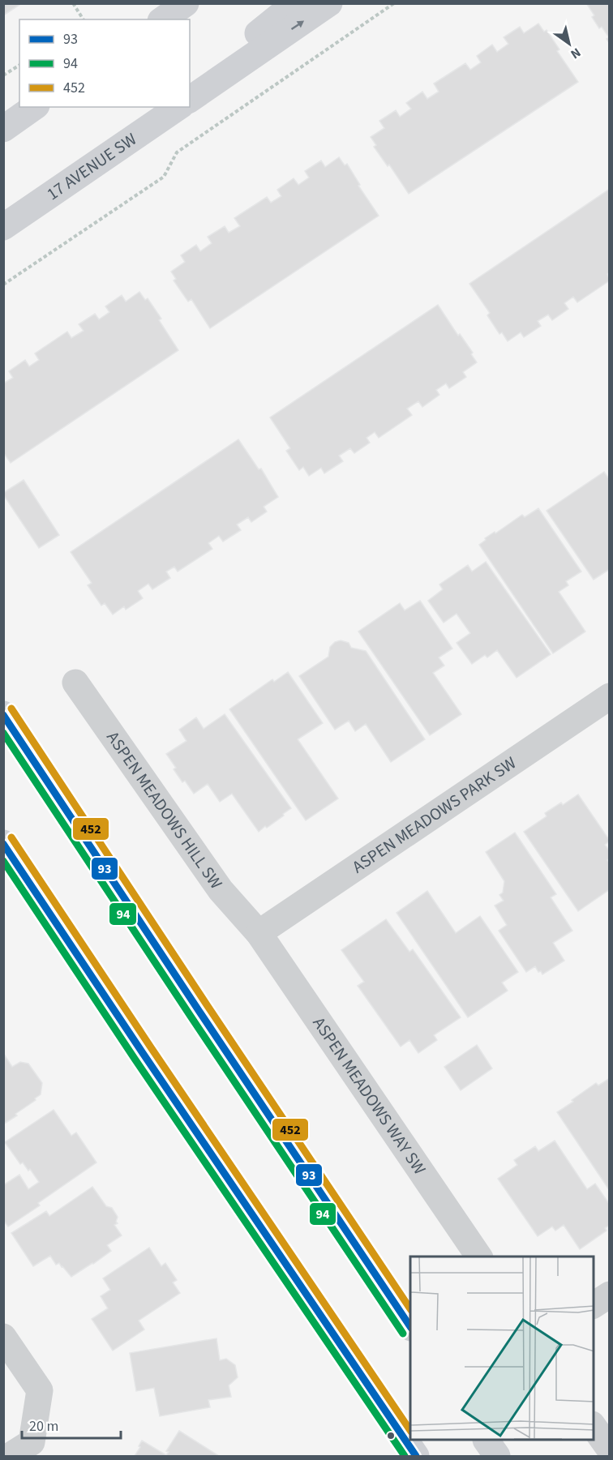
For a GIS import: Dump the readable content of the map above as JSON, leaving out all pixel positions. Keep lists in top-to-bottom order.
{
  "streets": {
    "main road": ["17 AVENUE SW"],
    "street": ["ASPEN MEADOWS HILL SW", "ASPEN MEADOWS PARK SW", "ASPEN MEADOWS WAY SW"]
  },
  "crossings": [
    ["ASPEN MEADOWS HILL SW", "ASPEN MEADOWS PARK SW"],
    ["ASPEN MEADOWS HILL SW", "ASPEN MEADOWS WAY SW"],
    ["ASPEN MEADOWS PARK SW", "ASPEN MEADOWS WAY SW"]
  ],
  "lines": ["transit line 452", "transit line 93", "transit line 94"],
  "legend": ["93", "94", "452"],
  "scale_bar": "20 m",
  "north": "bottom right"
}
